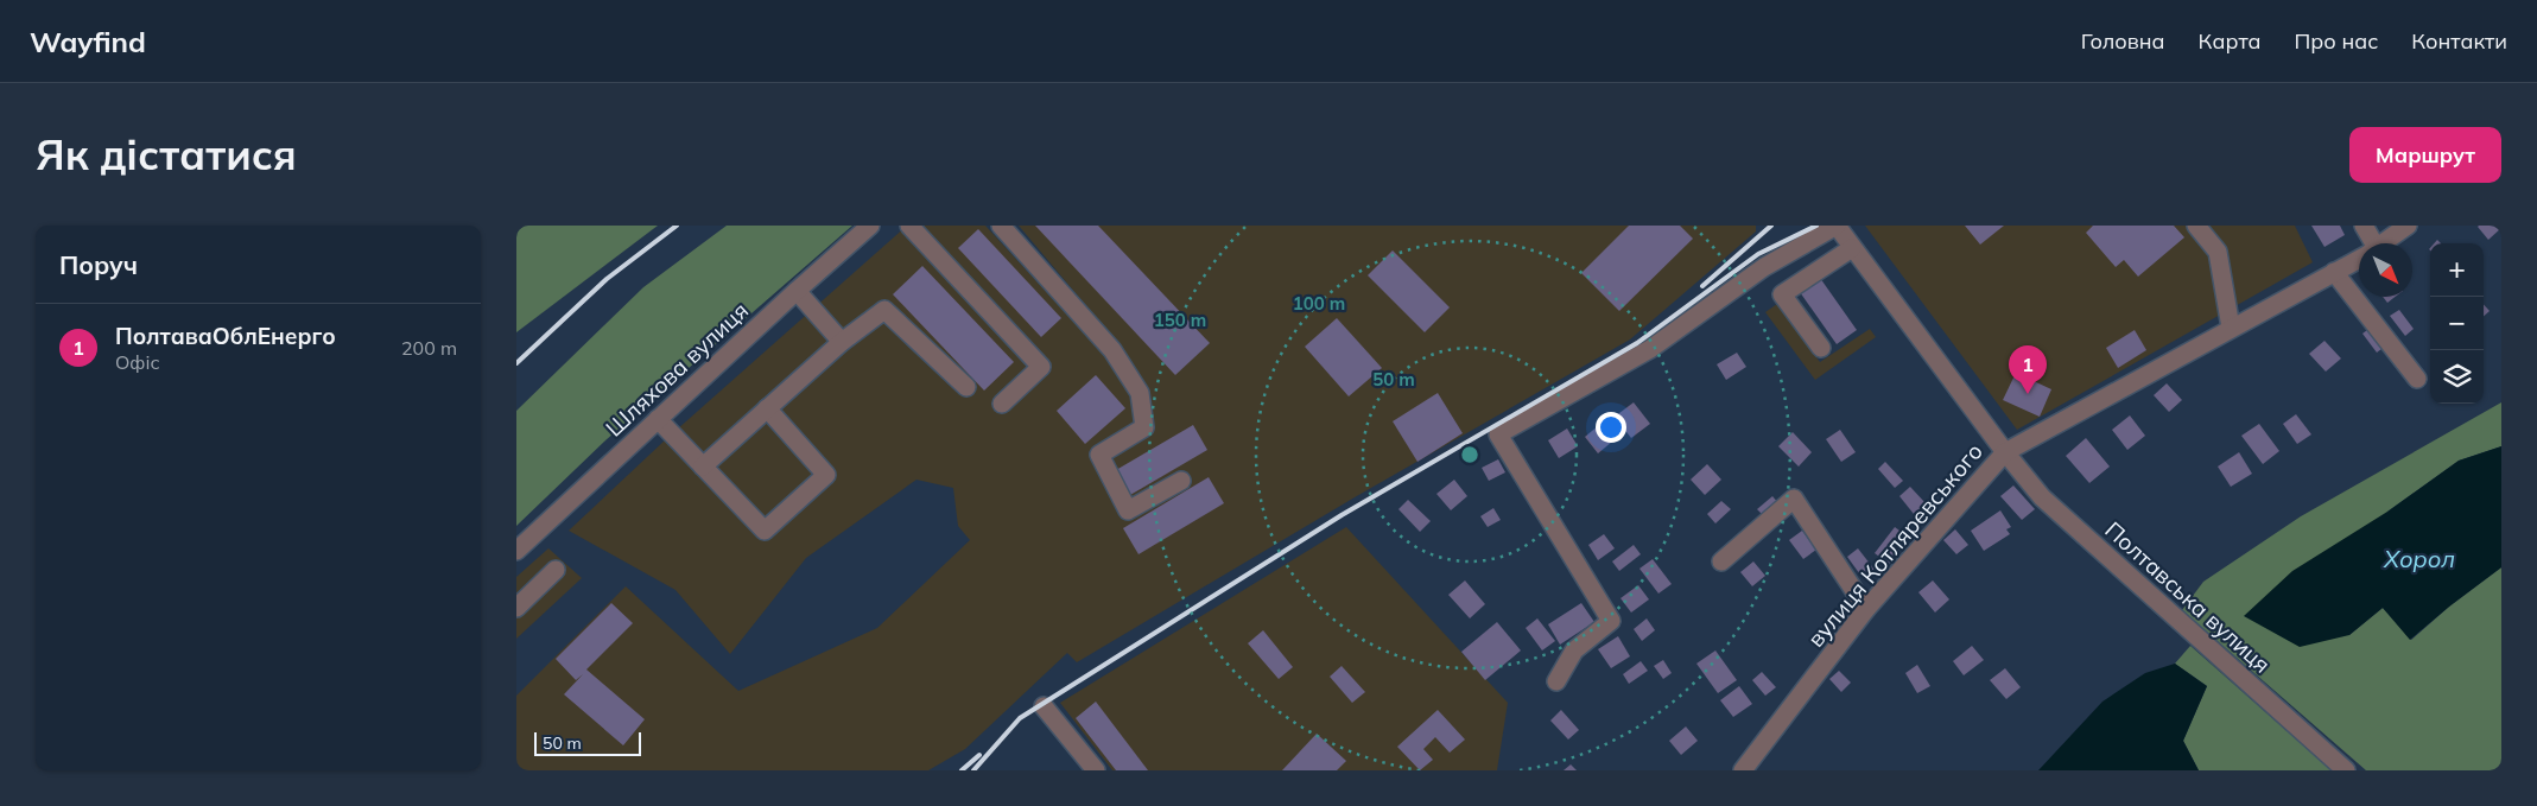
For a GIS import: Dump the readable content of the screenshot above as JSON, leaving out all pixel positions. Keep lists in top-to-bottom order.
{
  "streets": {
    "street": ["Шляхова вулиця", "вулиця Котляревського", "Полтавська вулиця"]
  },
  "crossings": [
    ["вулиця Котляревського", "Полтавська вулиця"]
  ],
  "water": ["Хорол"],
  "scale_bar": "50 m",
  "north": "bottom right",
  "page": {
    "header": "Wayfind",
    "nav": [
      "Головна",
      "Карта",
      "Про нас",
      "Контакти"
    ],
    "buttons": "Маршрут",
    "title": "Як дістатися",
    "heading": "Поруч",
    "map_buttons": ["+", "−"],
    "list": [
      {
        "mark": "1",
        "name": "ПолтаваОблЕнерго",
        "note": "Офіс",
        "value": "200 m"
      }
    ],
    "pins": "1",
    "scale": "50 m"
  },
  "rings": ["100 m", "150 m", "50 m"]
}
